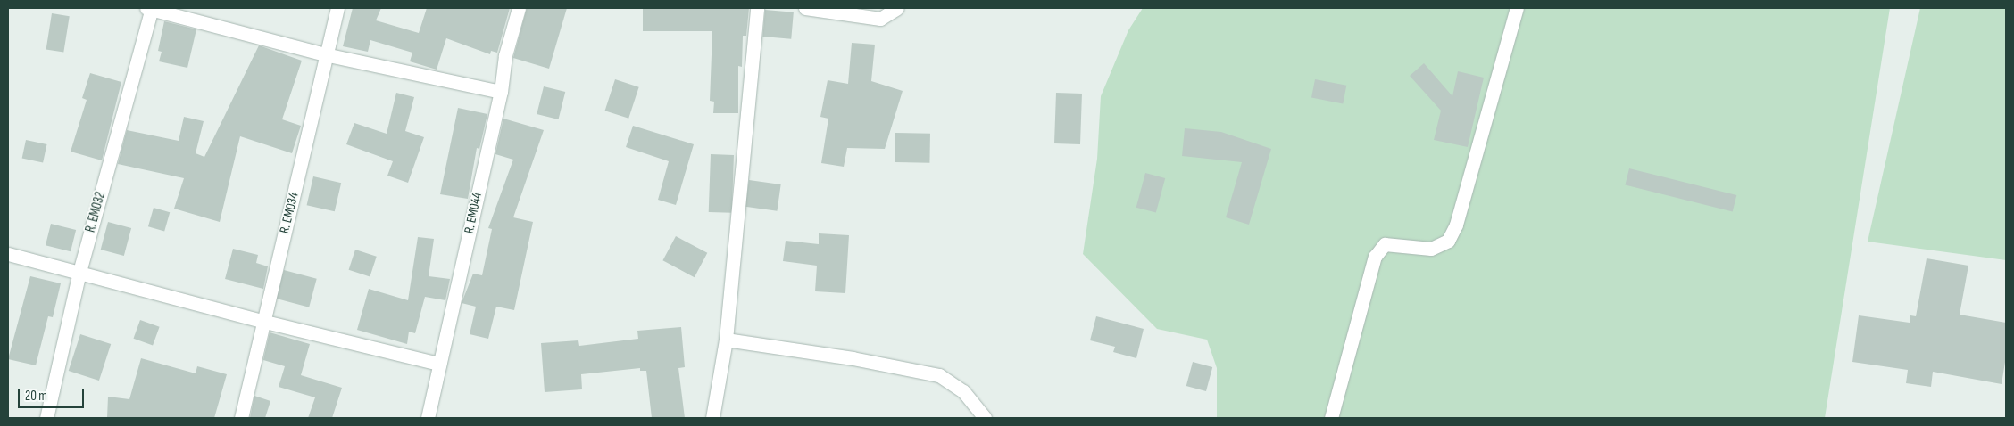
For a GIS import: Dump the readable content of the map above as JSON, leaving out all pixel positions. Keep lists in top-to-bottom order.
{
  "streets": {
    "street": ["R. EM032", "R. EM034", "R. EM044"]
  },
  "scale_bar": "20 m"
}
